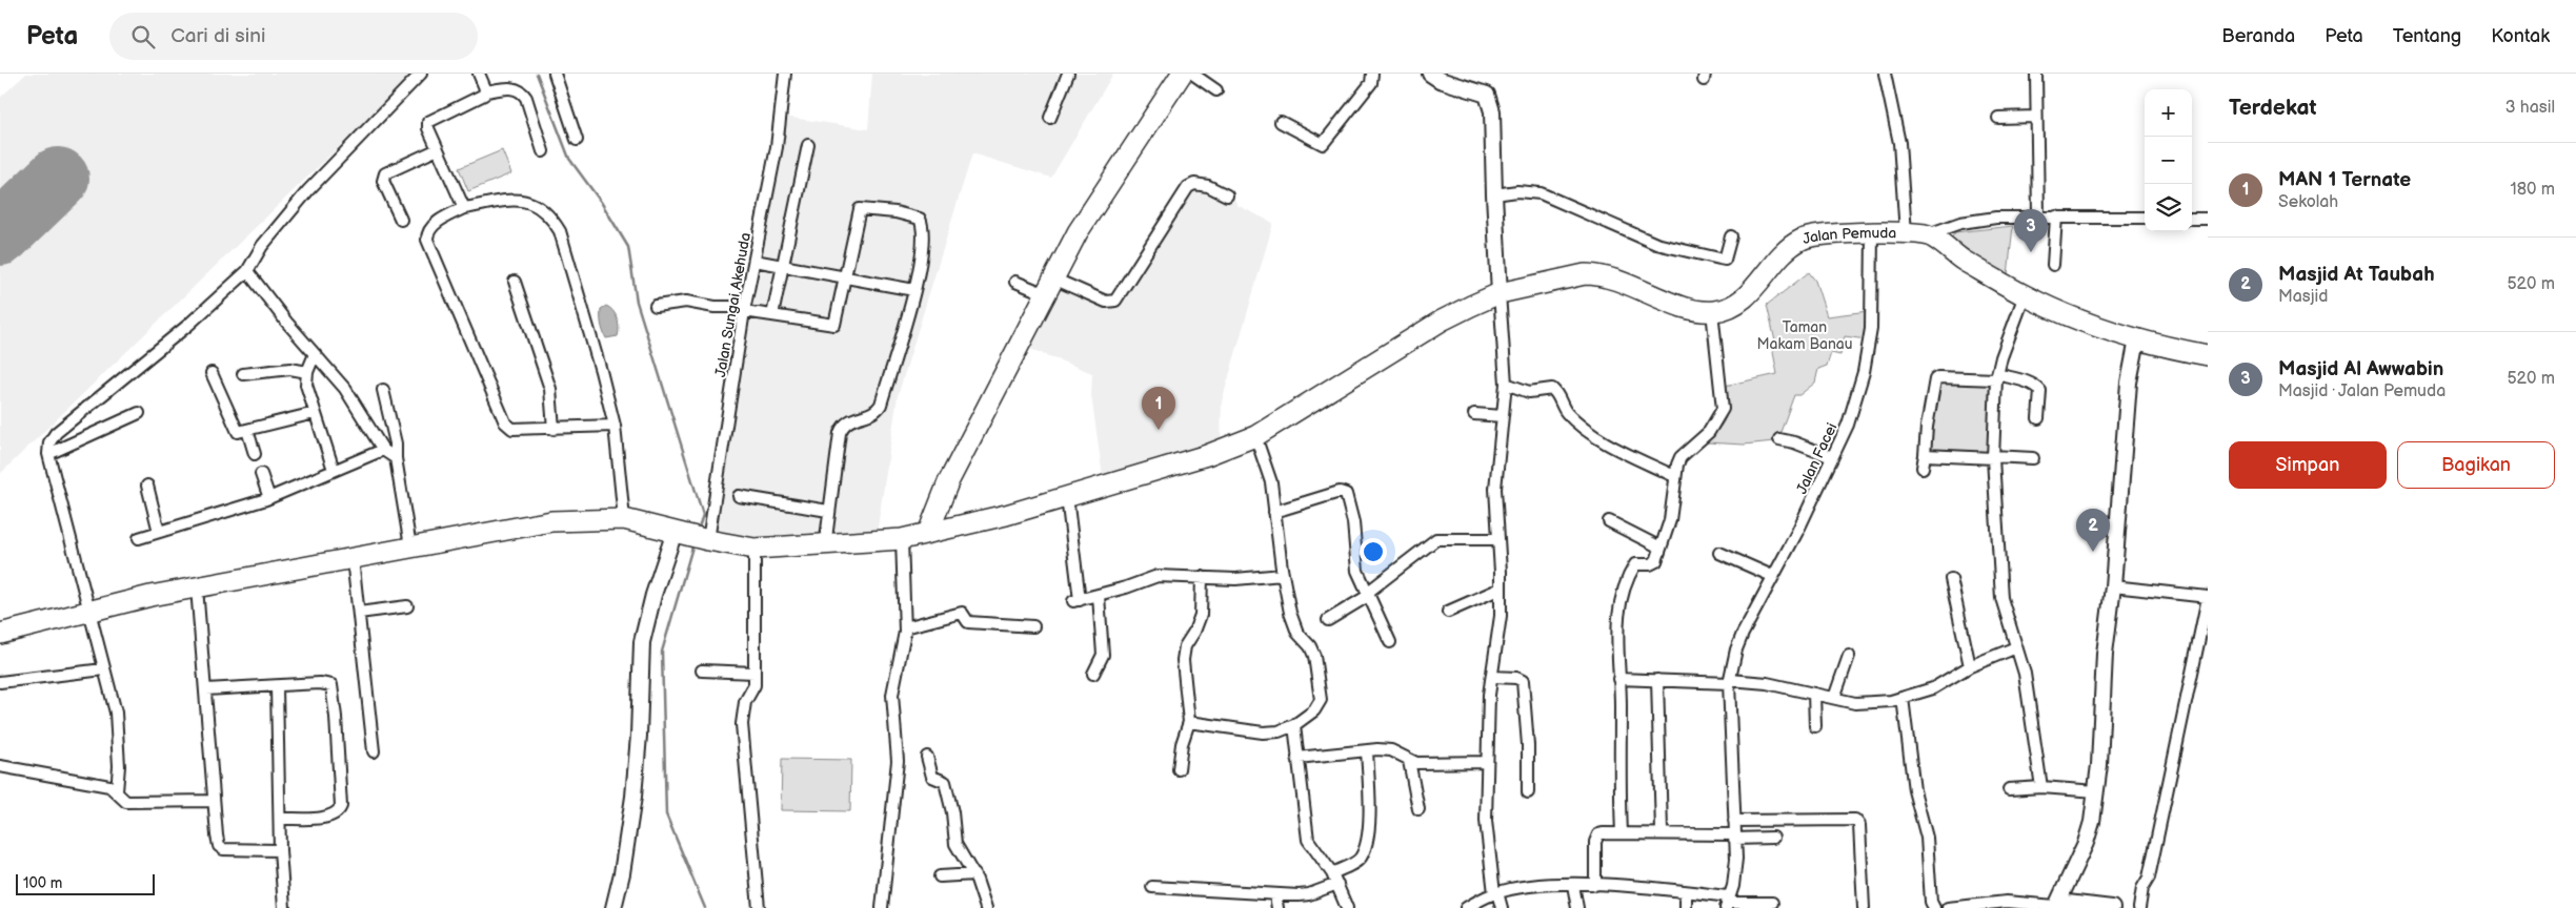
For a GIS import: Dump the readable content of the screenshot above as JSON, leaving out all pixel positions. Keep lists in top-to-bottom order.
{
  "streets": {
    "highway": ["Jalan Pemuda"],
    "street": ["Jalan Sungai Akehuda", "Jalan Facei"]
  },
  "crossings": [
    ["Jalan Pemuda", "Jalan Facei"]
  ],
  "parks": ["Taman Makam Banau"],
  "scale_bar": "100 m",
  "page": {
    "header": "Peta",
    "search": "Cari di sini",
    "nav": [
      "Beranda",
      "Peta",
      "Tentang",
      "Kontak"
    ],
    "heading": ["Terdekat", "3 hasil"],
    "map_buttons": ["+", "−"],
    "list": [
      {
        "mark": "1",
        "name": "MAN 1 Ternate",
        "note": "Sekolah",
        "value": "180 m"
      },
      {
        "mark": "2",
        "name": "Masjid At Taubah",
        "note": "Masjid",
        "value": "520 m"
      },
      {
        "mark": "3",
        "name": "Masjid Al Awwabin",
        "note": "Masjid · Jalan Pemuda",
        "value": "520 m"
      }
    ],
    "pins": ["3", "1", "2"],
    "buttons": ["Simpan", "Bagikan"],
    "scale": "100 m"
  }
}
